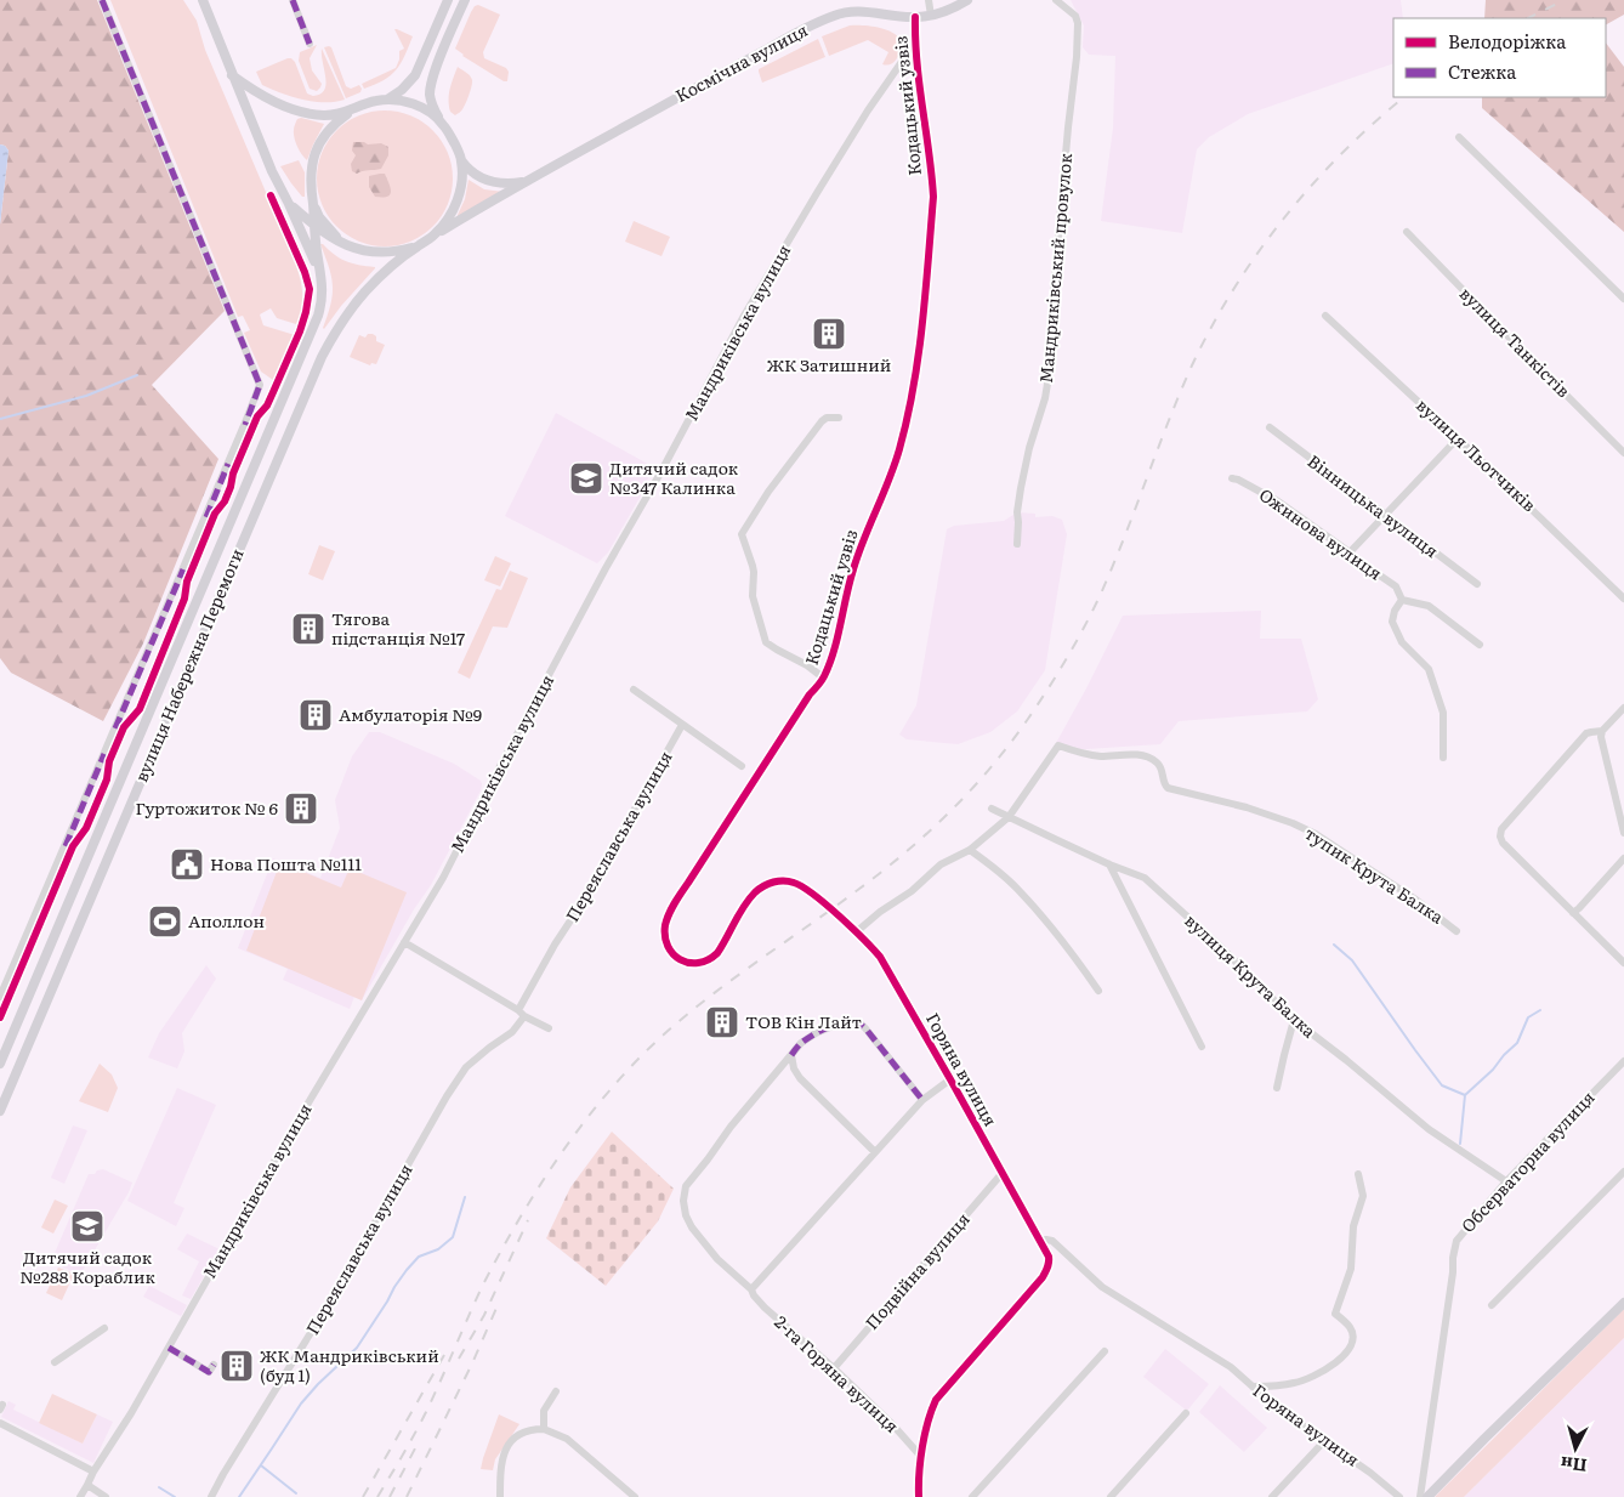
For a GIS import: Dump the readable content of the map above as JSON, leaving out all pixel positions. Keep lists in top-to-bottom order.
{
  "streets": {
    "main road": ["Космічна вулиця", "вулиця Набережна Перемоги"],
    "street": [
      "Кодацький узвіз",
      "Мандриківський провулок",
      "Мандриківська вулиця",
      "вулиця Танкістів",
      "вулиця Льотчиків",
      "Вінницька вулиця",
      "Ожинова вулиця",
      "Переяславська вулиця",
      "тупик Крута Балка",
      "вулиця Крута Балка",
      "Горяна вулиця",
      "Обсерваторна вулиця",
      "Подвійна вулиця",
      "2-га Горяна вулиця"
    ]
  },
  "crossings": [
    ["Космічна вулиця", "Кодацький узвіз"],
    ["Космічна вулиця", "вулиця Набережна Перемоги"],
    ["Кодацький узвіз", "Мандриківська вулиця"],
    ["Кодацький узвіз", "Горяна вулиця"],
    ["тупик Крута Балка", "вулиця Крута Балка"],
    ["вулиця Крута Балка", "Обсерваторна вулиця"],
    ["Горяна вулиця", "Подвійна вулиця"],
    ["Подвійна вулиця", "2-га Горяна вулиця"]
  ],
  "places": {
    "building": [
      "ЖК Затишний",
      "Тягова пiдстанцiя №17",
      "Амбулаторія №9",
      "Гуртожиток № 6",
      "ТОВ Кін Лайт",
      "ЖК Мандриківський (буд 1)"
    ],
    "school or university": ["Дитячий садок №347 Калинка", "Дитячий садок №288 Кораблик"],
    "public building": ["Нова Пошта №111"],
    "sports": ["Аполлон"]
  },
  "legend": ["Велодоріжка", "Стежка"],
  "north": "bottom"
}
